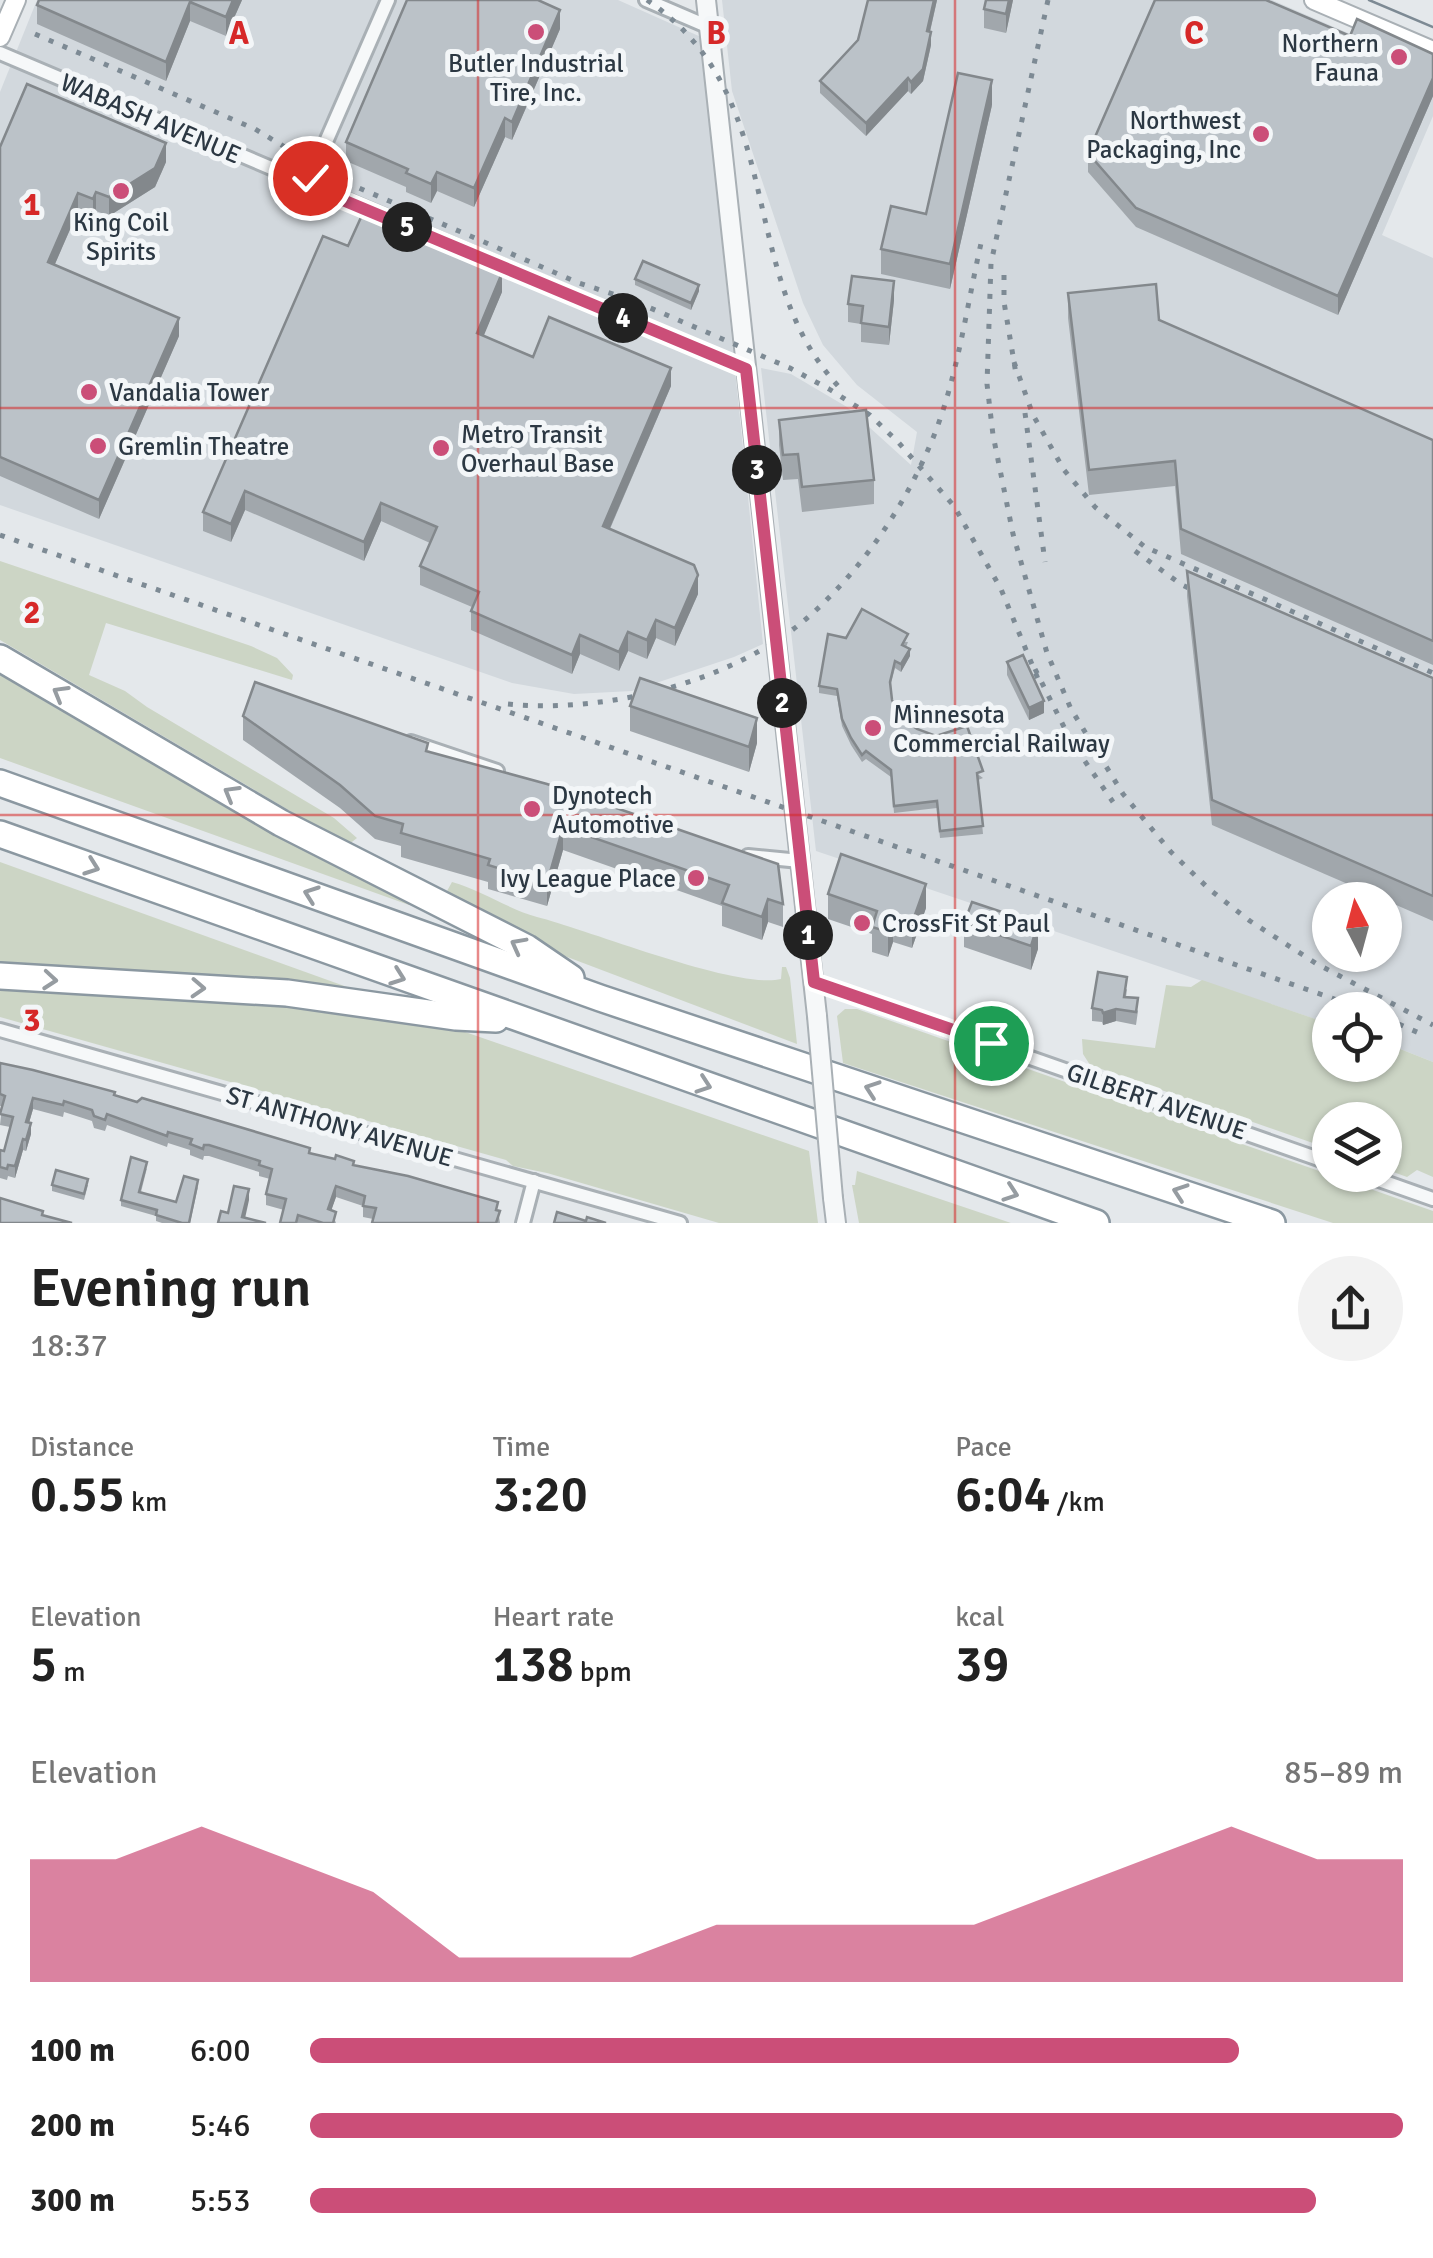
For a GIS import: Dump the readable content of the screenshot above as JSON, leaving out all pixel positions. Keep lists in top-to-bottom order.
{
  "streets": {
    "street": ["WABASH AVENUE", "GILBERT AVENUE", "ST ANTHONY AVENUE"]
  },
  "places": [
    "Butler Industrial Tire, Inc.",
    "Northern Fauna",
    "Northwest Packaging, Inc",
    "King Coil Spirits",
    "Vandalia Tower",
    "Gremlin Theatre",
    "Metro Transit Overhaul Base",
    "Minnesota Commercial Railway",
    "Dynotech Automotive",
    "Ivy League Place",
    "CrossFit St Paul"
  ],
  "north": "top",
  "page": {
    "pins": [
      "5",
      "4",
      "3",
      "2",
      "1"
    ],
    "heading": ["Evening run", "18:37"],
    "stats": [
      ["Distance", "0.55 km"],
      ["Time", "3:20"],
      ["Pace", "6:04 /km"],
      ["Elevation", "5 m"],
      ["Heart rate", "138 bpm"],
      ["kcal", "39"]
    ],
    "chart": ["Elevation", "85–89 m"],
    "list": [
      {
        "name": "100 m",
        "note": "6:00"
      },
      {
        "name": "200 m",
        "note": "5:46"
      },
      {
        "name": "300 m",
        "note": "5:53"
      }
    ]
  },
  "grid": {
    "columns": ["A", "B", "C"],
    "rows": ["1", "2", "3"]
  }
}
